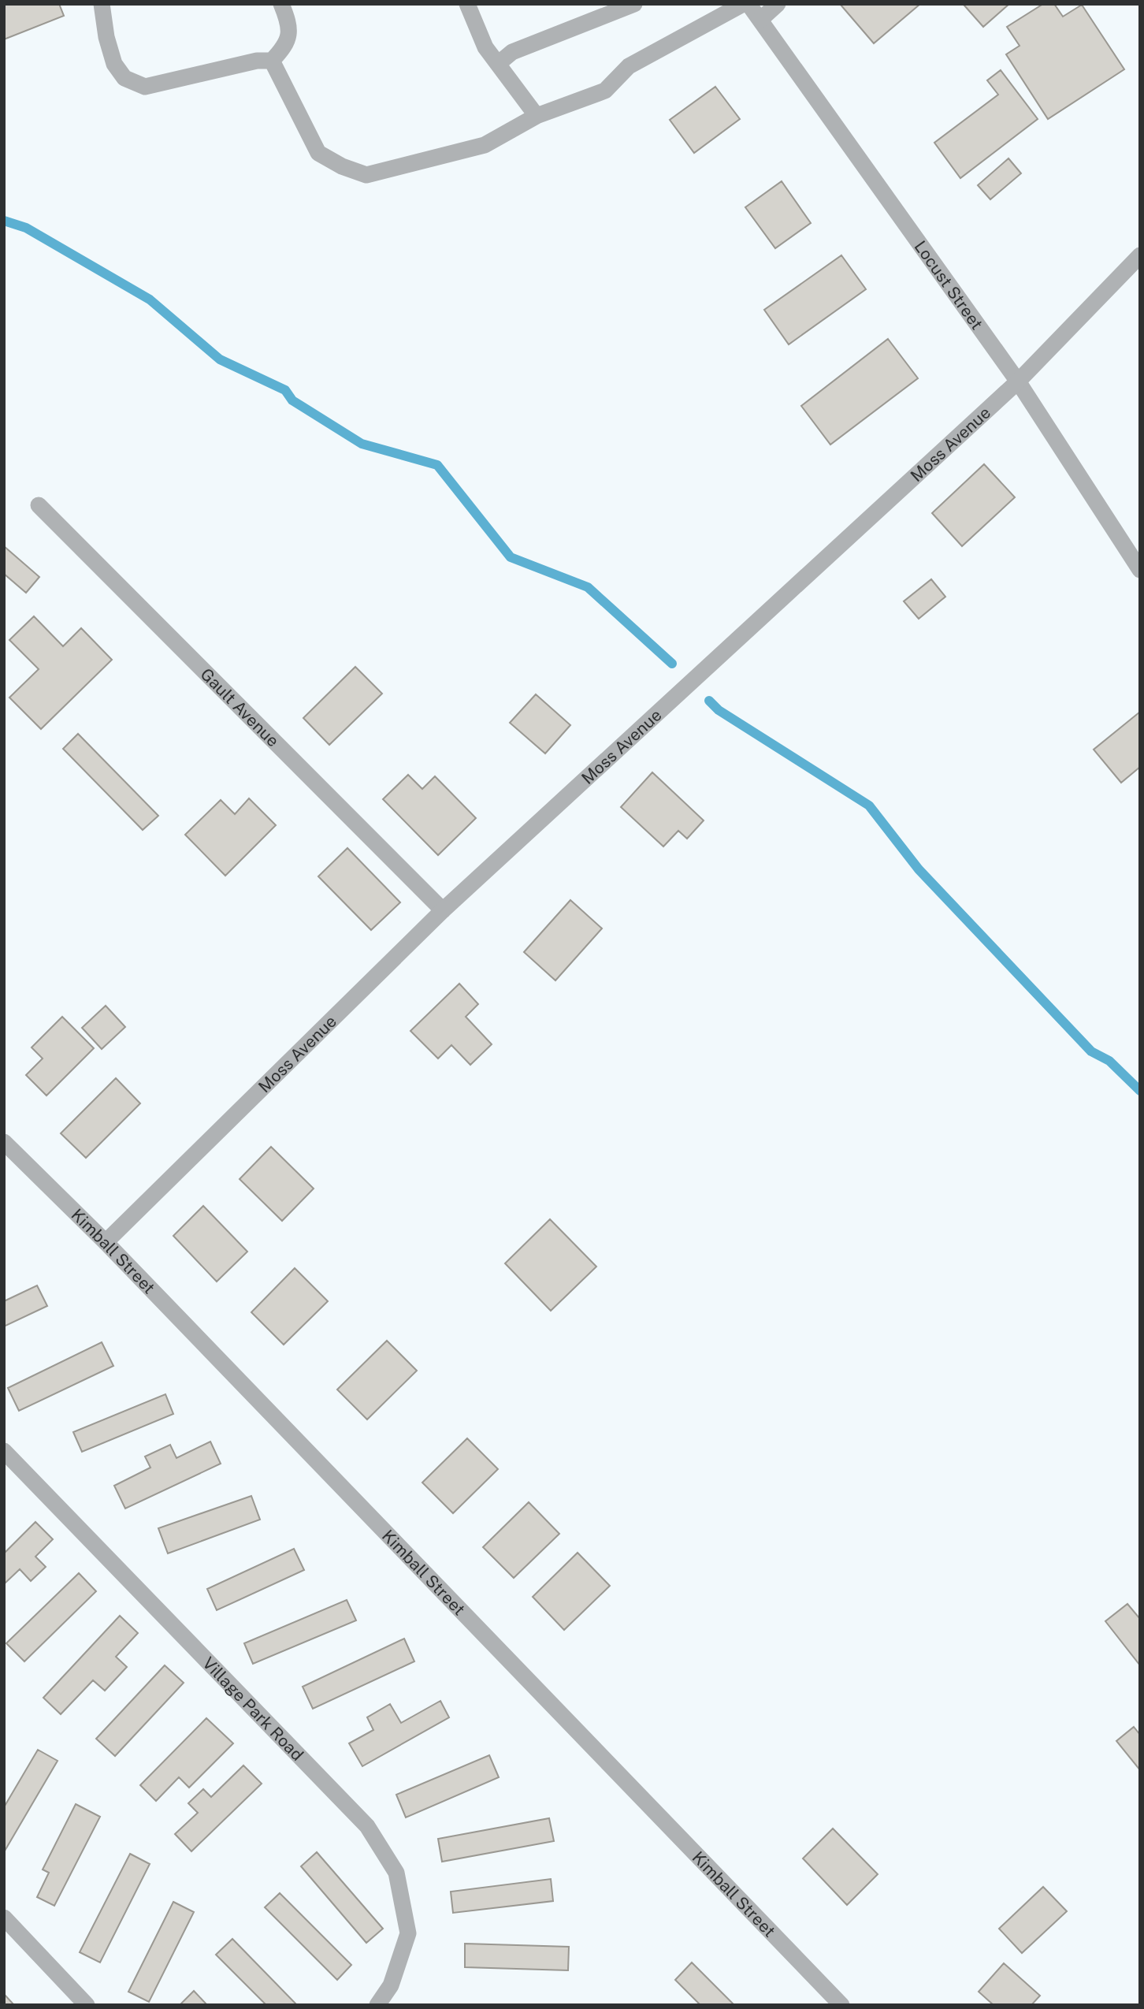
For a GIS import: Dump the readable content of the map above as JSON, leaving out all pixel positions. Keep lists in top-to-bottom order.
{
  "streets": {
    "street": [
      "Locust Street",
      "Moss Avenue",
      "Gault Avenue",
      "Kimball Street",
      "Village Park Road"
    ]
  },
  "crossings": [
    ["Locust Street", "Moss Avenue"],
    ["Moss Avenue", "Gault Avenue"],
    ["Moss Avenue", "Kimball Street"]
  ]
}
